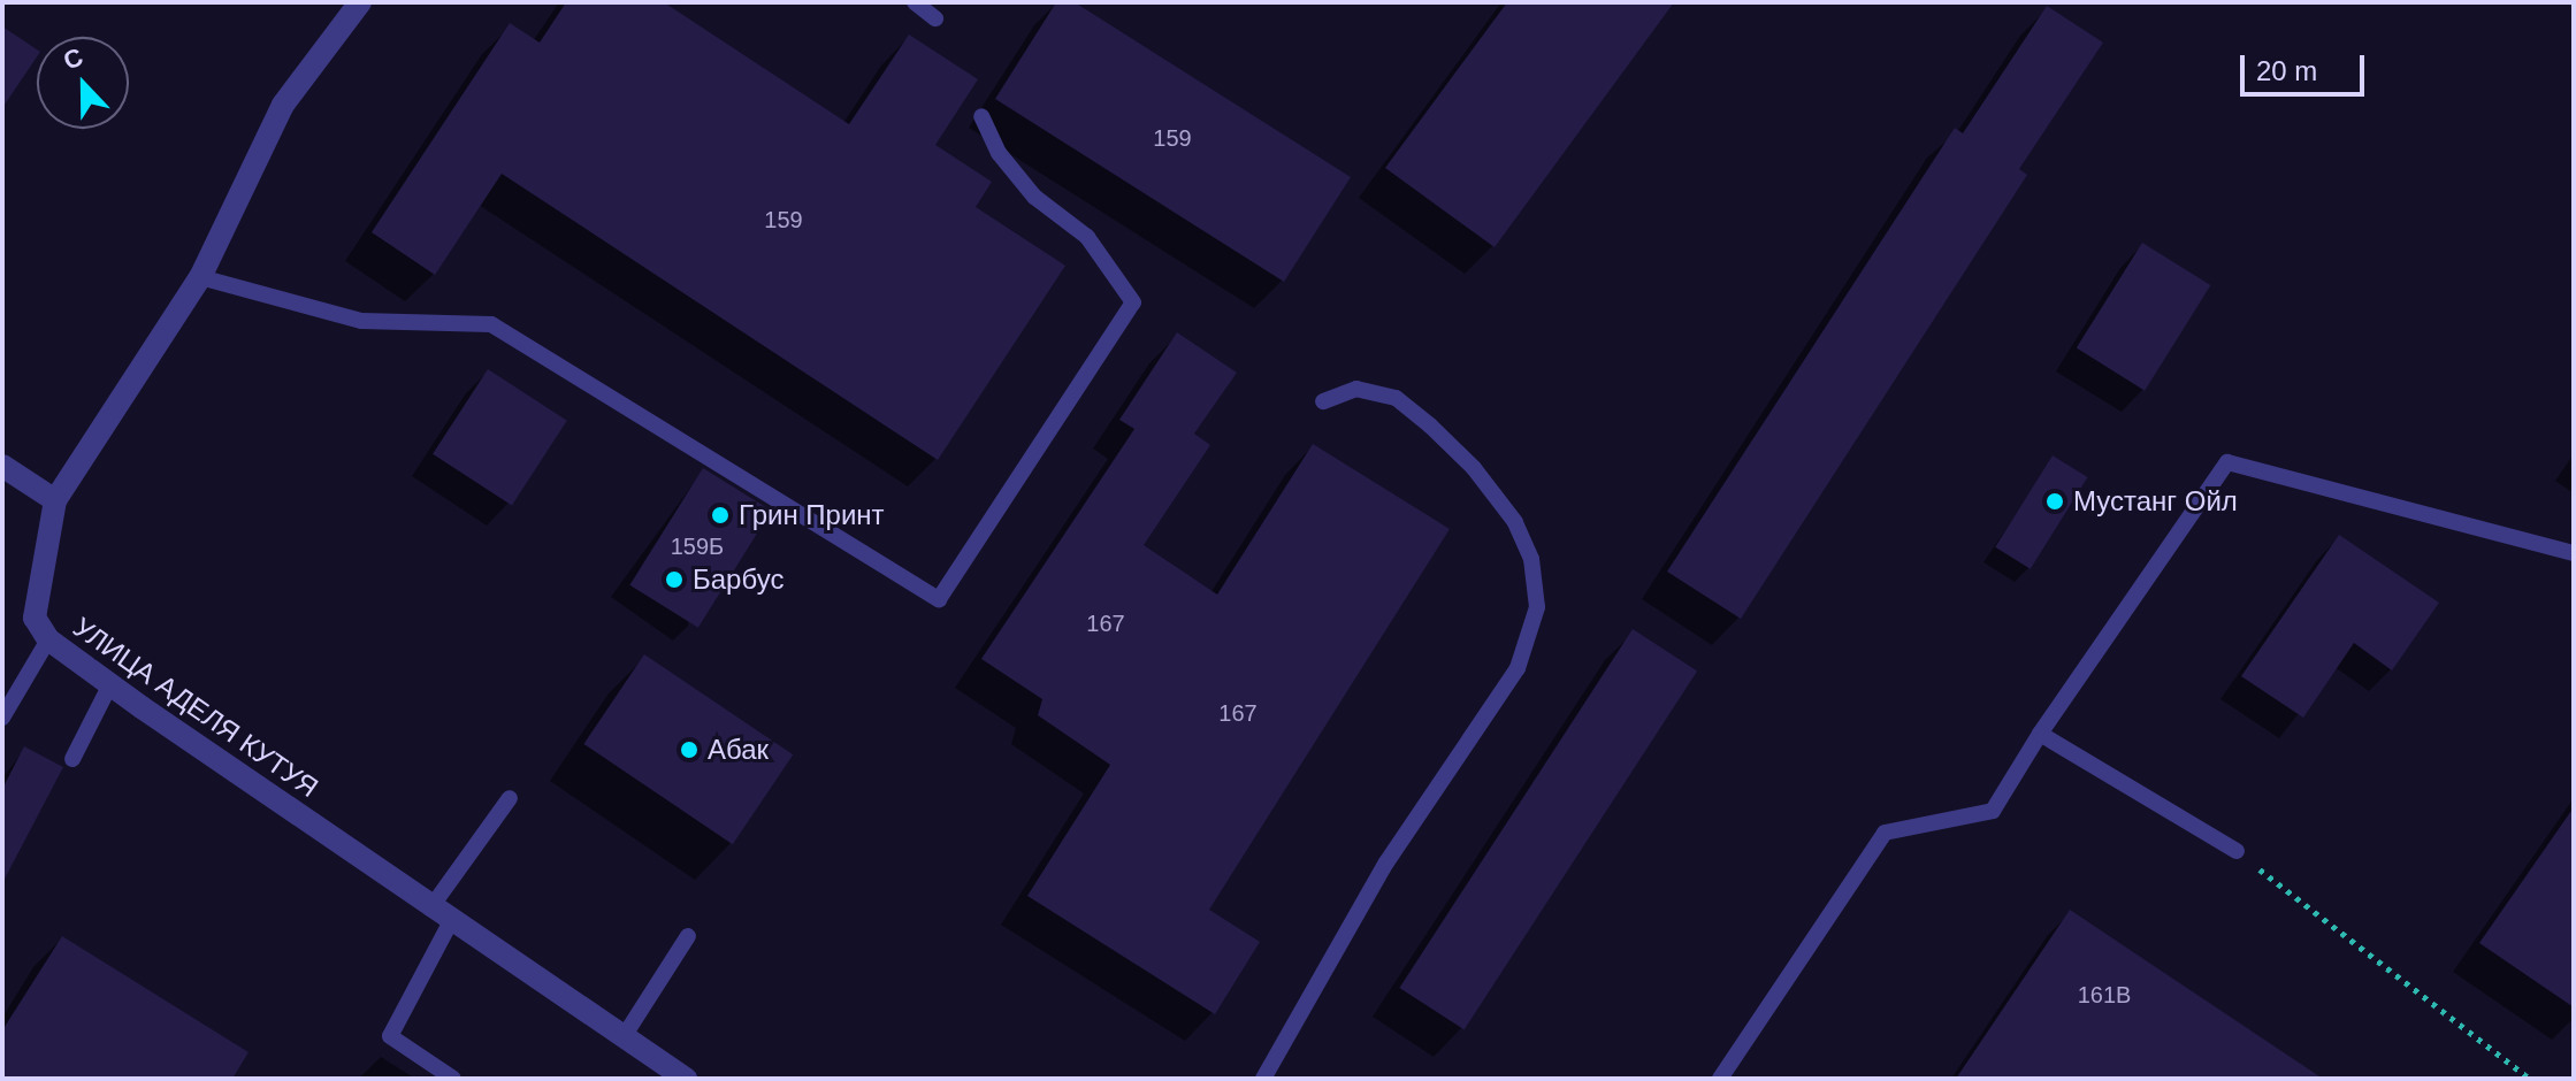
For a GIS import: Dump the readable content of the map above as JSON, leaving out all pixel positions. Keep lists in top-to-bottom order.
{
  "streets": {
    "street": ["УЛИЦА АДЕЛЯ КУТУЯ"]
  },
  "places": [
    "Мустанг Ойл",
    "Грин Принт",
    "Барбус",
    "Абак"
  ],
  "house_numbers": [
    "159",
    "159",
    "159Б",
    "167",
    "167",
    "161В"
  ],
  "scale_bar": "20 m",
  "north": "top"
}
